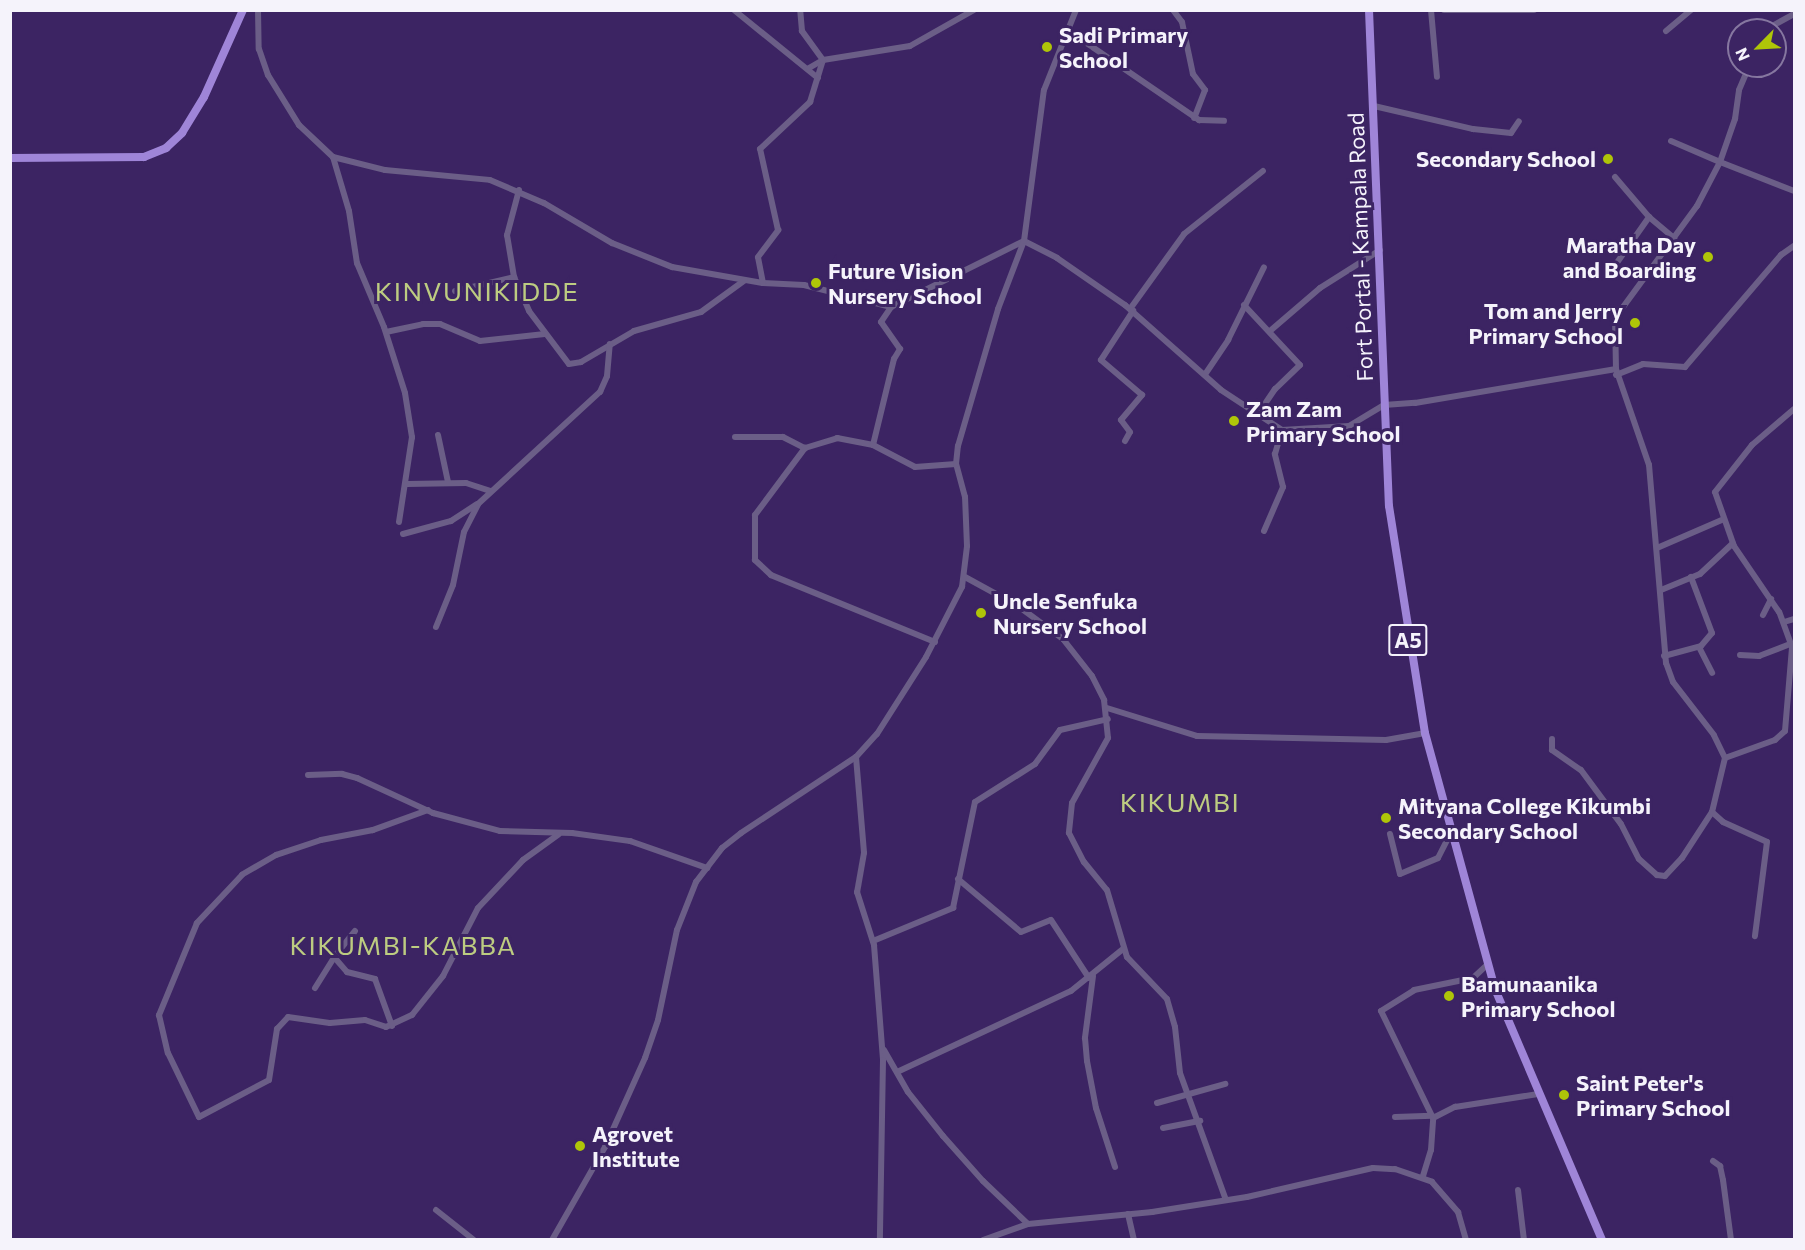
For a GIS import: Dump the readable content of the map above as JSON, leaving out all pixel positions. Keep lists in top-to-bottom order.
{
  "streets": {
    "main road": ["Fort Portal - Kampala Road", "A5"]
  },
  "districts": ["KINVUNIKIDDE", "KIKUMBI", "KIKUMBI-KABBA"],
  "places": [
    "Sadi Primary School",
    "Secondary School",
    "Maratha Day and Boarding",
    "Future Vision Nursery School",
    "Tom and Jerry Primary School",
    "Zam Zam Primary School",
    "Uncle Senfuka Nursery School",
    "Mityana College Kikumbi Secondary School",
    "Bamunaanika Primary School",
    "Saint Peter's Primary School",
    "Agrovet Institute"
  ],
  "north": "bottom left"
}
